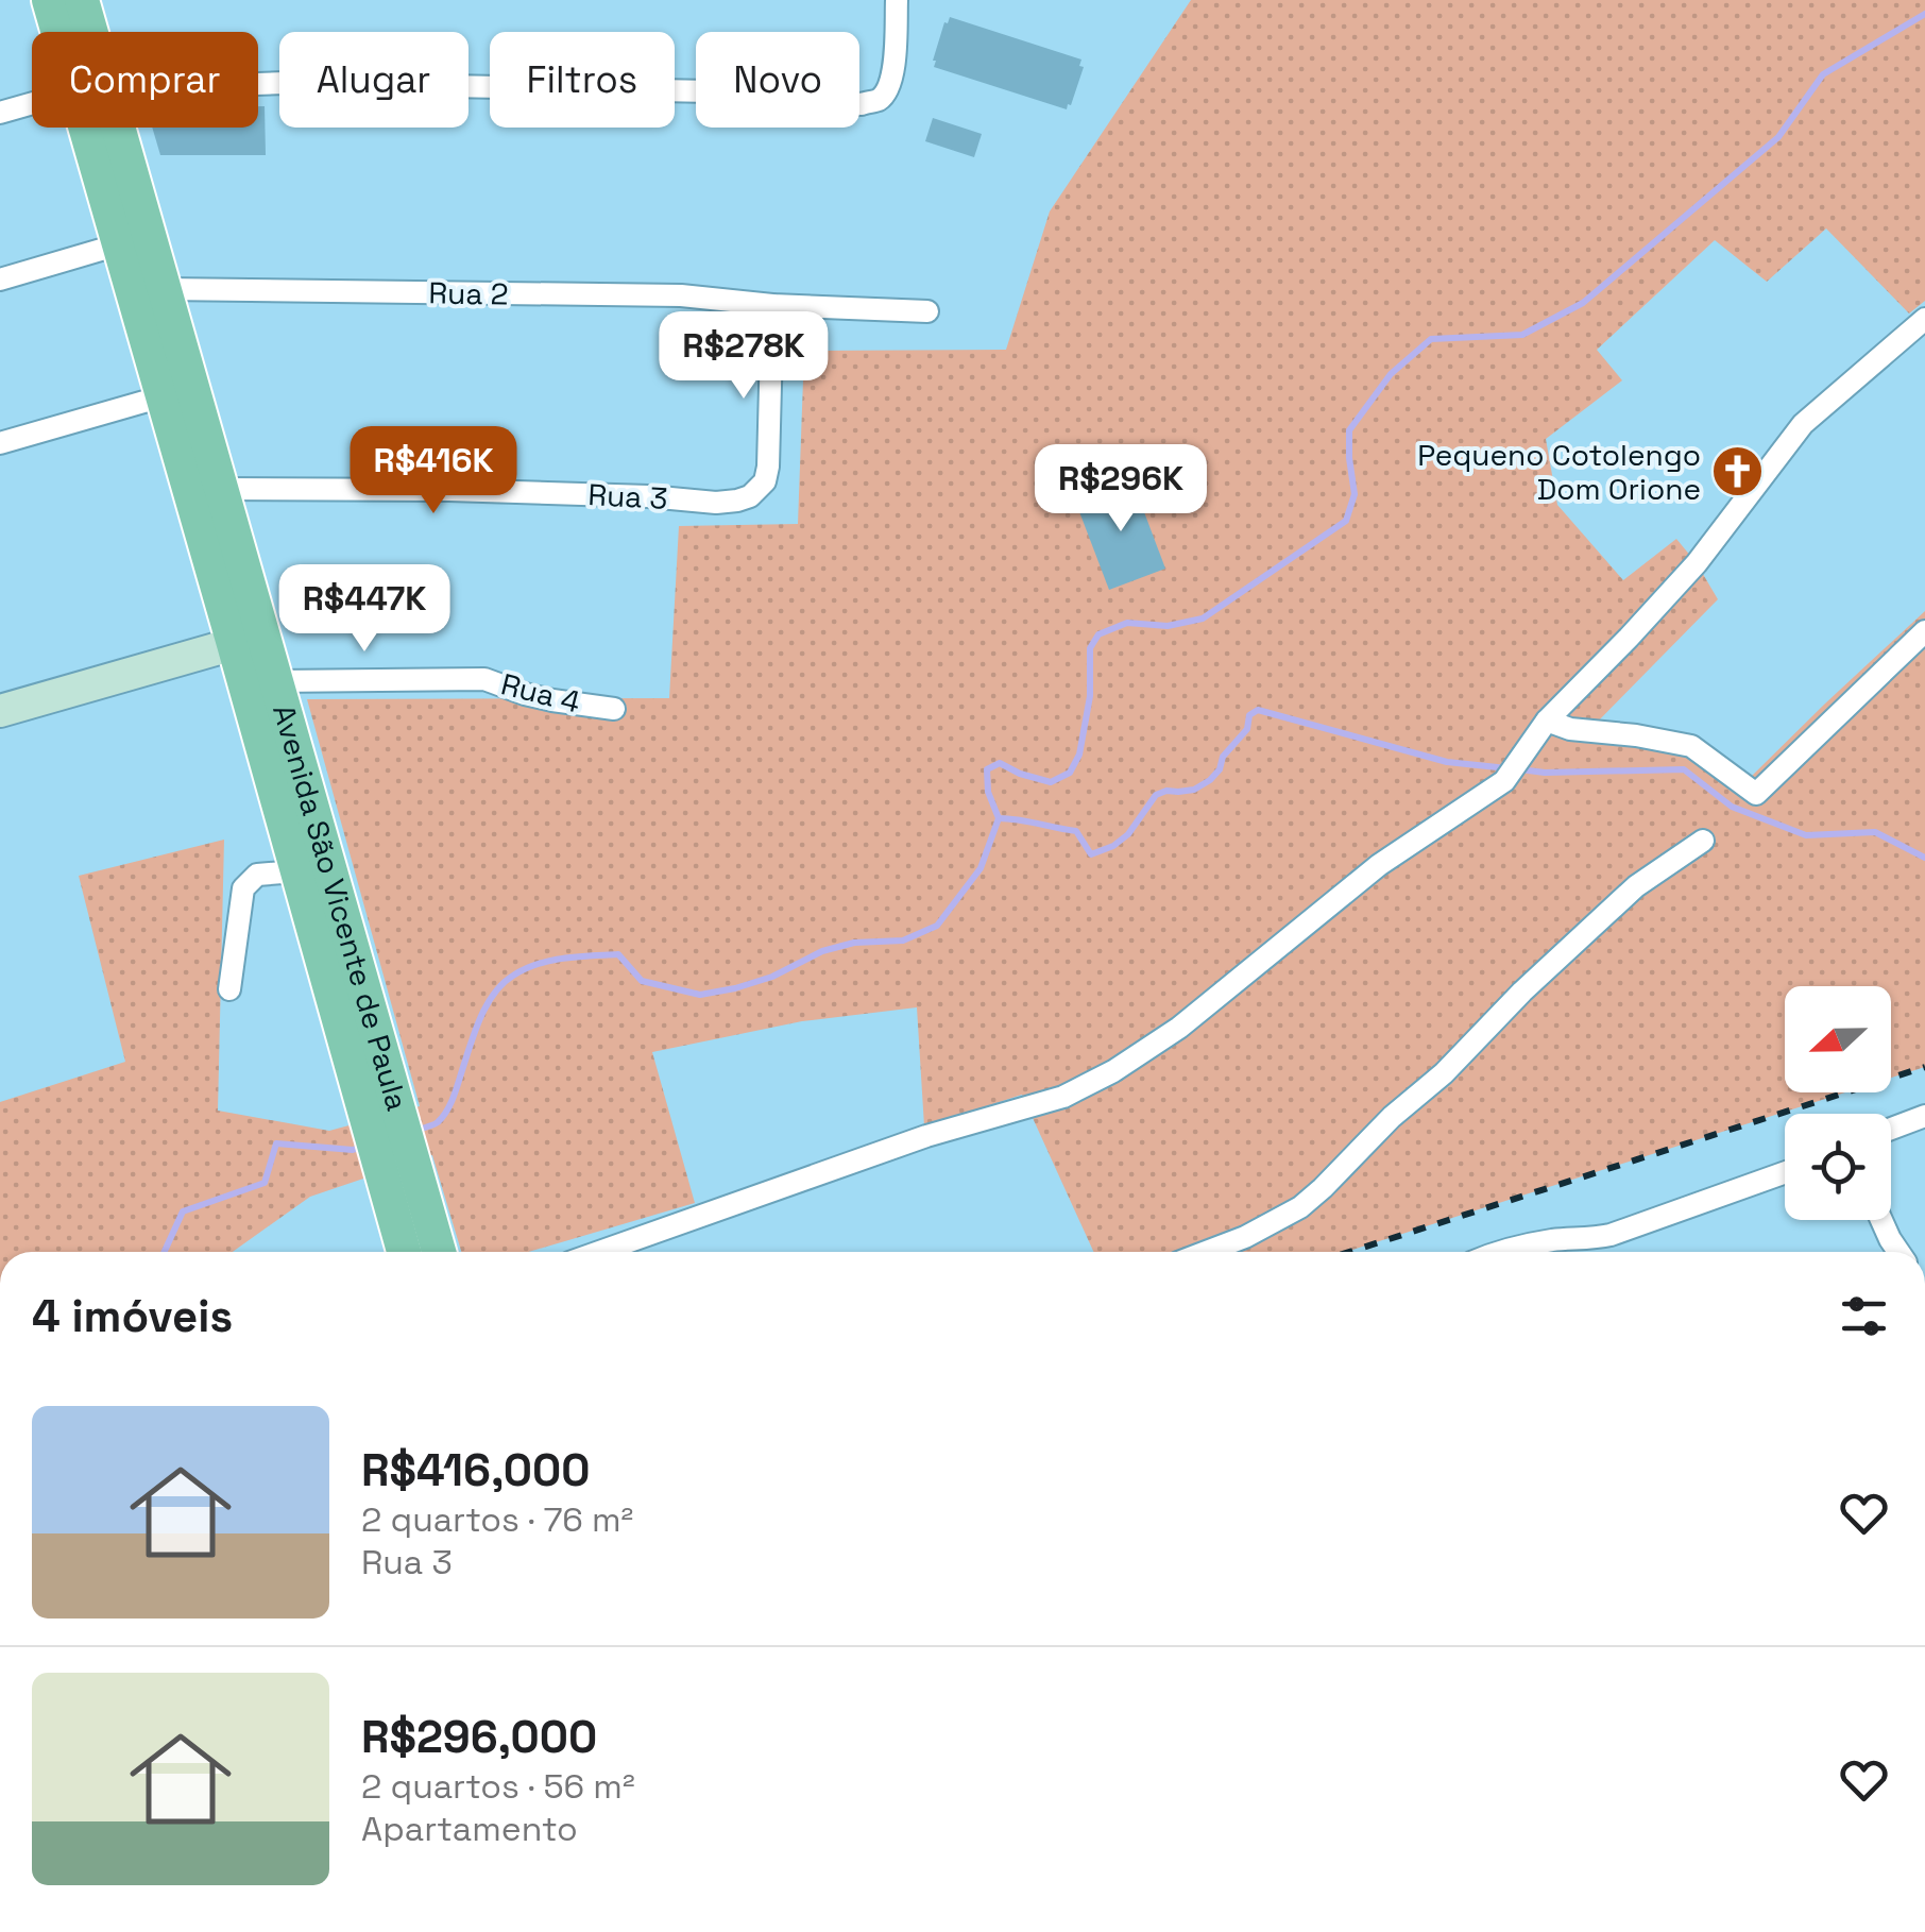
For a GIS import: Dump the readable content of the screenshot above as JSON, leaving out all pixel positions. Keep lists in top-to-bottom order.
{
  "streets": {
    "main road": ["Avenida São Vicente de Paula"],
    "street": ["Rua 2", "Rua 3", "Rua 4"]
  },
  "crossings": [
    ["Rua 2", "Rua 3"],
    ["Rua 2", "Avenida São Vicente de Paula"],
    ["Rua 3", "Avenida São Vicente de Paula"],
    ["Rua 4", "Avenida São Vicente de Paula"]
  ],
  "places": {
    "church": ["Pequeno Cotolengo Dom Orione"]
  },
  "north": "left",
  "page": {
    "chip": [
      "Comprar",
      "Alugar",
      "Filtros",
      "Novo"
    ],
    "price": [
      "R$278K",
      "R$416K",
      "R$296K",
      "R$447K"
    ],
    "heading": "4 imóveis",
    "list": [
      {
        "name": "R$416,000",
        "note": "2 quartos · 76 m² · Rua 3"
      },
      {
        "name": "R$296,000",
        "note": "2 quartos · 56 m² · Apartamento"
      }
    ]
  }
}
